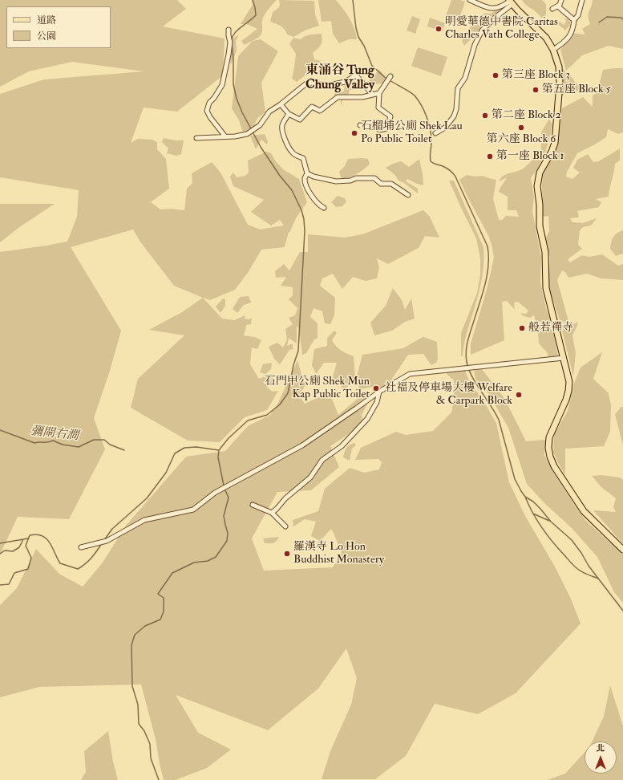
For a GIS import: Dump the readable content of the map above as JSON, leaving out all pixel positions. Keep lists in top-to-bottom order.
{
  "districts": ["東涌谷 Tung Chung Valley"],
  "water": ["彌閘右澗"],
  "places": [
    "明愛華德中書院 Caritas Charles Vath College",
    "第三座 Block 3",
    "第五座 Block 5",
    "第二座 Block 2",
    "第六座 Block 6",
    "石榴埔公廁 Shek Lau Po Public Toilet",
    "第一座 Block 1",
    "般若禪寺",
    "石門甲公廁 Shek Mun Kap Public Toilet",
    "社福及停車場大樓 Welfare & Carpark Block",
    "羅漢寺 Lo Hon Buddhist Monastery"
  ],
  "legend": ["道路", "公園"],
  "north": "top"
}
